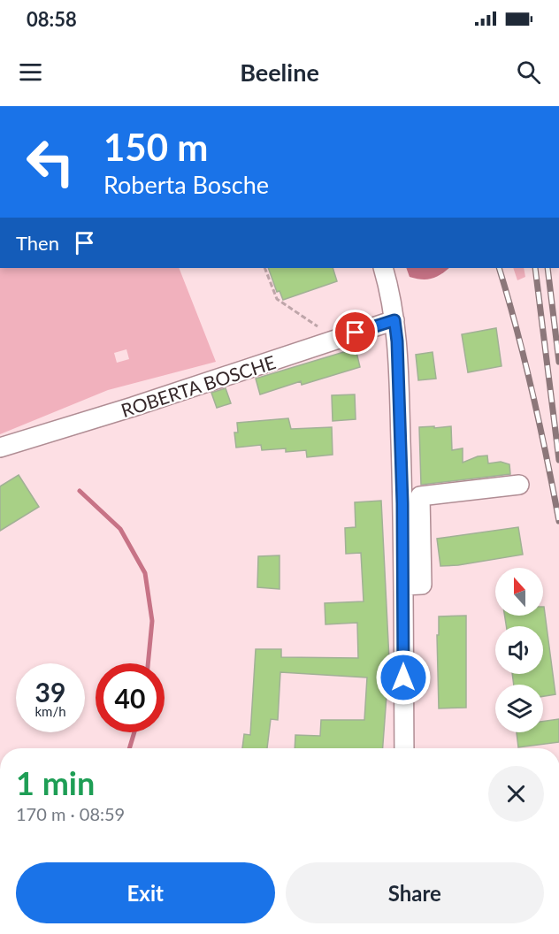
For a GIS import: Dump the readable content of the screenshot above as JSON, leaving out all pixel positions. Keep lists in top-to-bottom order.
{
  "streets": {
    "street": ["ROBERTA BOSCHE"]
  },
  "north": "top",
  "page": {
    "status": "08:58",
    "header": "Beeline",
    "turn": ["150 m", "Roberta Bosche"],
    "then": "Then",
    "speed": "39 km/h",
    "limit": "40",
    "heading": ["1 min", "170 m · 08:59"],
    "buttons": ["Exit", "Share"]
  }
}
